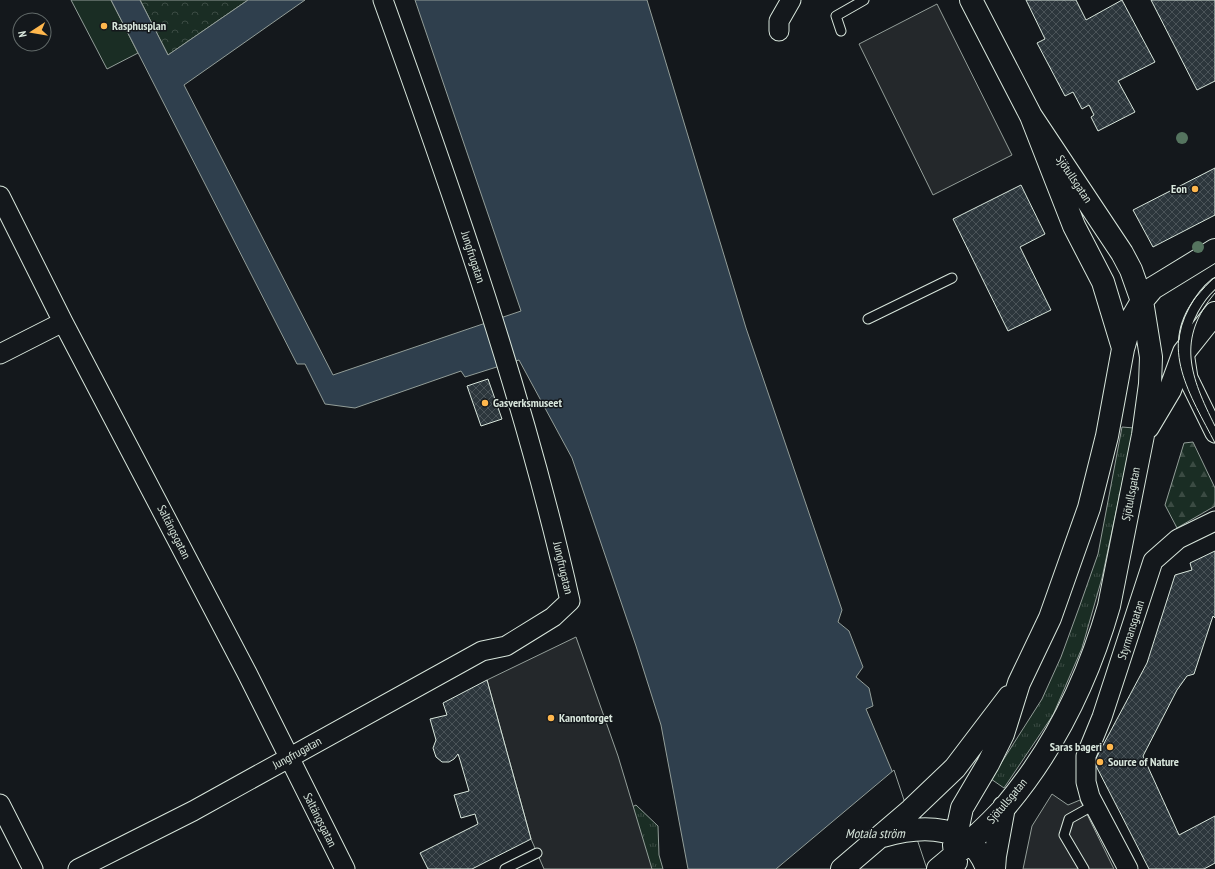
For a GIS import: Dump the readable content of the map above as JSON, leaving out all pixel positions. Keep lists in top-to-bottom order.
{
  "streets": {
    "main road": ["Sjötullsgatan"],
    "street": ["Jungfrugatan", "Saltängsgatan", "Styrmansgatan"]
  },
  "crossings": [
    ["Jungfrugatan", "Saltängsgatan"]
  ],
  "water": ["Motala ström"],
  "places": [
    "Rasphusplan",
    "Eon",
    "Gasverksmuseet",
    "Kanontorget",
    "Saras bageri",
    "Source of Nature"
  ],
  "north": "left"
}
